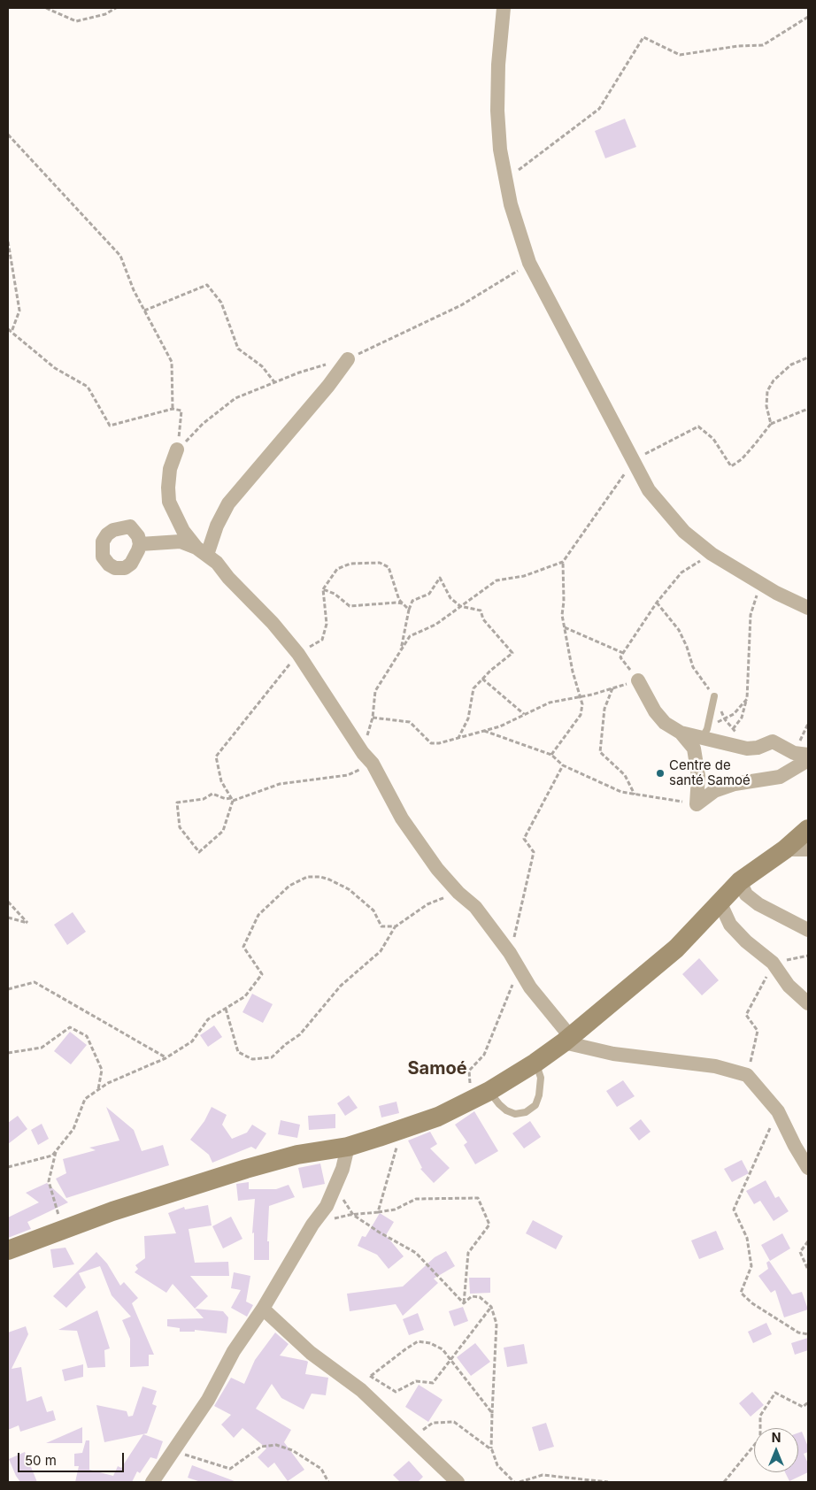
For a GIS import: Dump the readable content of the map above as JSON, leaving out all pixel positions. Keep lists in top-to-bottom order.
{
  "districts": ["Samoé"],
  "places": ["Centre de santé Samoé"],
  "scale_bar": "50 m",
  "north": "top"
}
